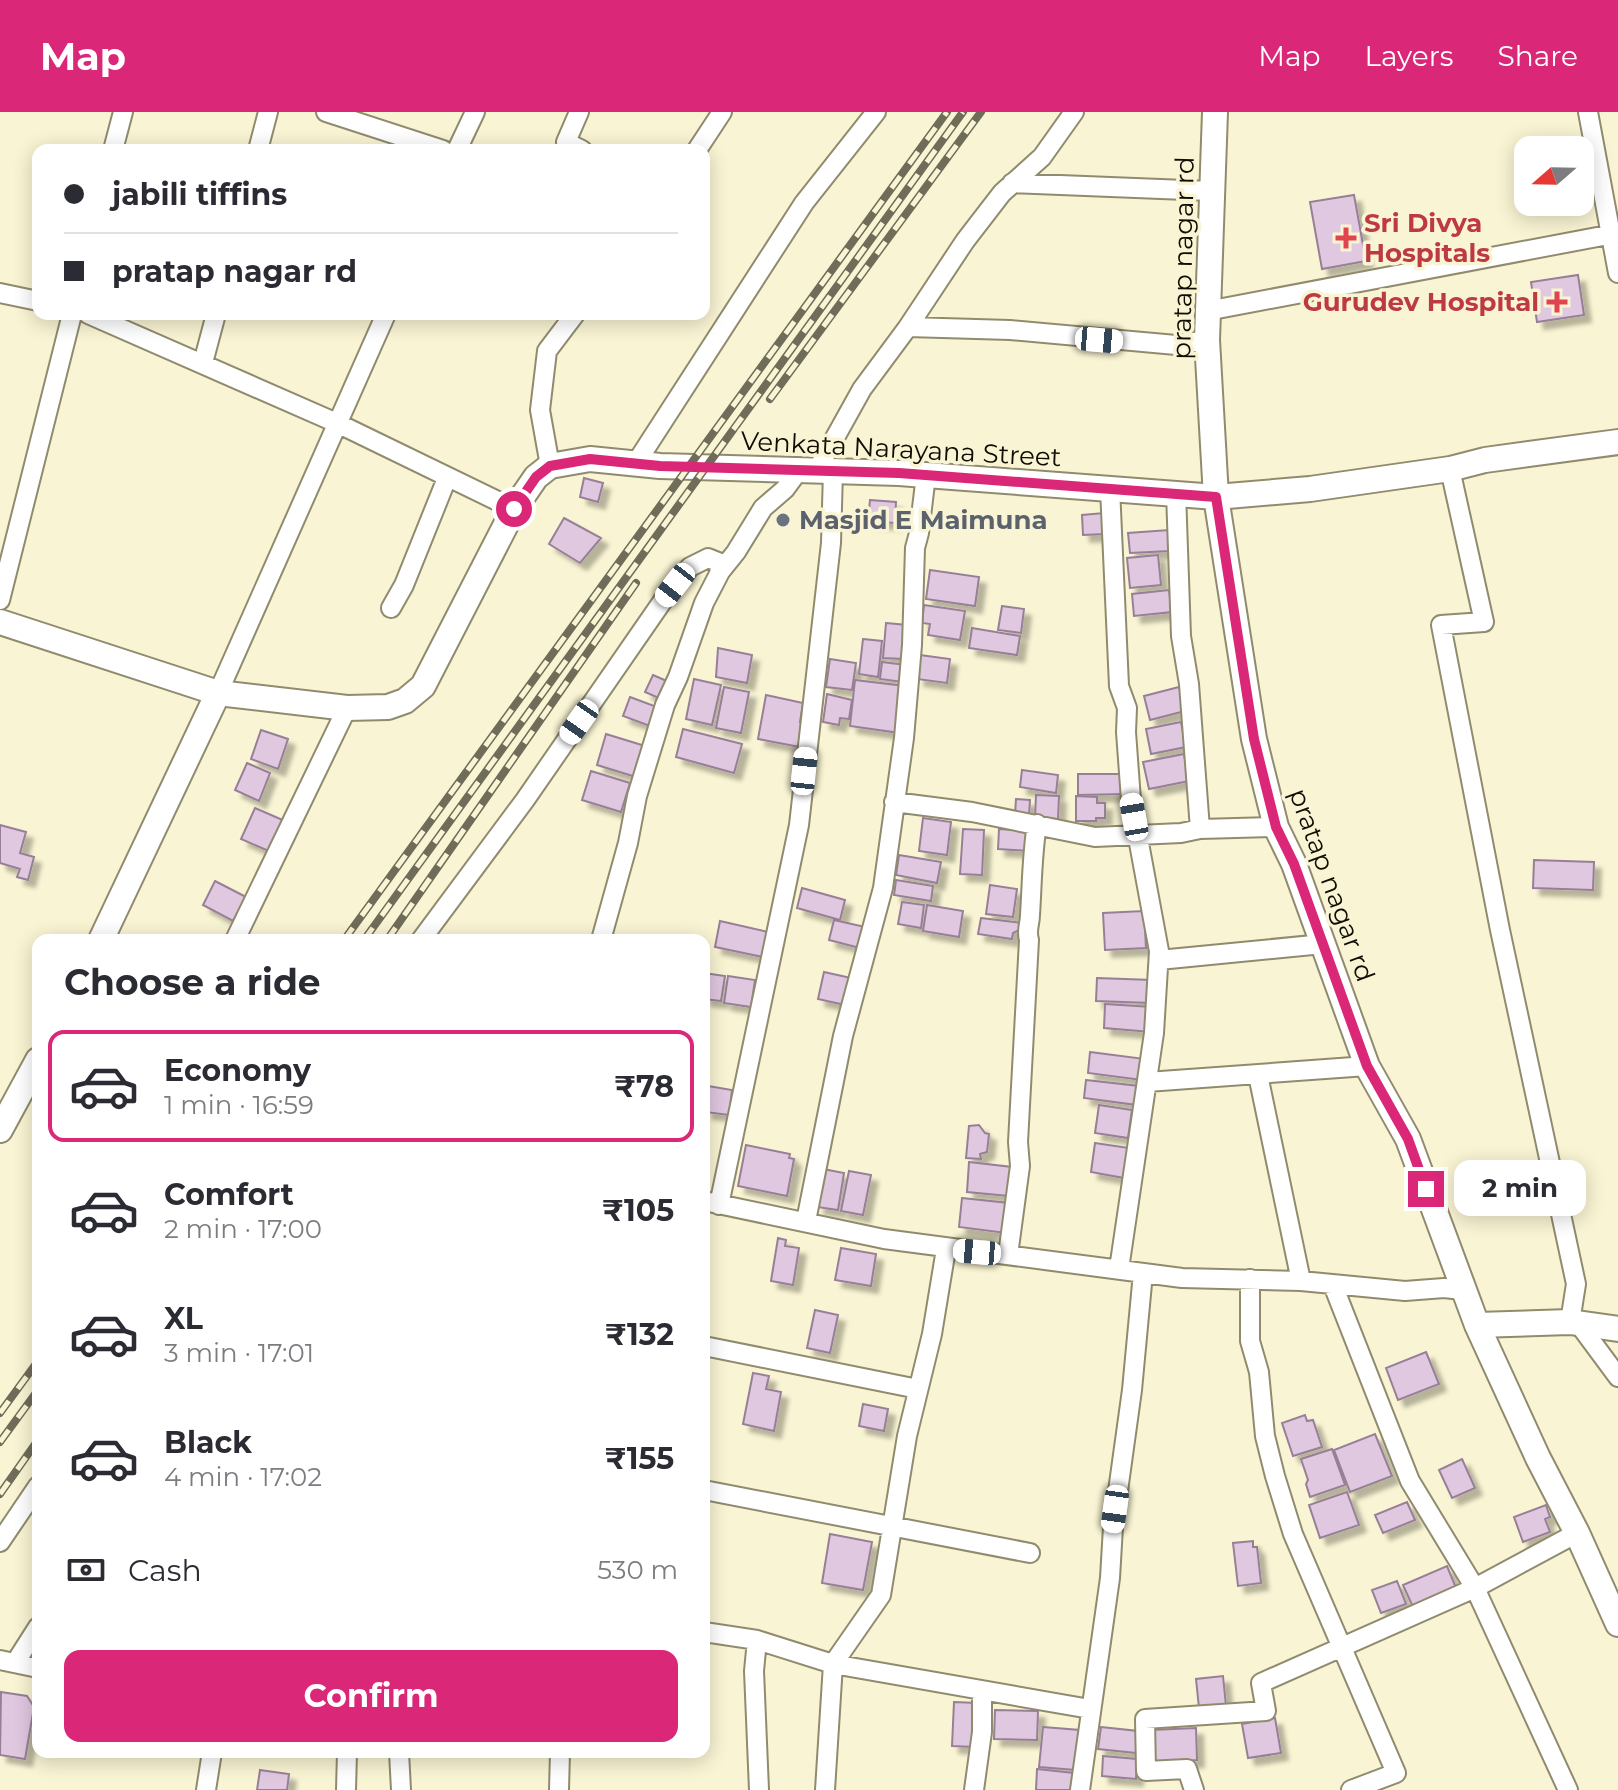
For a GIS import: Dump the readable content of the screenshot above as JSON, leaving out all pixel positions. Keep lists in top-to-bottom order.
{
  "streets": {
    "street": ["pratap nagar rd", "Venkata Narayana Street"]
  },
  "crossings": [
    ["pratap nagar rd", "Venkata Narayana Street"]
  ],
  "places": {
    "health": ["Sri Divya Hospitals", "Gurudev Hospital"],
    "other": ["Masjid E Maimuna"]
  },
  "north": "left",
  "page": {
    "header": "Map",
    "nav": ["Map", "Layers", "Share"],
    "banner": ["jabili tiffins", "pratap nagar rd"],
    "heading": "Choose a ride",
    "list": [
      {
        "name": "Economy",
        "note": "1 min · 16:59",
        "value": "₹78"
      },
      {
        "name": "Comfort",
        "note": "2 min · 17:00",
        "value": "₹105"
      },
      {
        "name": "XL",
        "note": "3 min · 17:01",
        "value": "₹132"
      },
      {
        "name": "Black",
        "note": "4 min · 17:02",
        "value": "₹155"
      }
    ],
    "bubble": "2 min",
    "pay": ["Cash", "530 m"],
    "buttons": "Confirm"
  }
}
